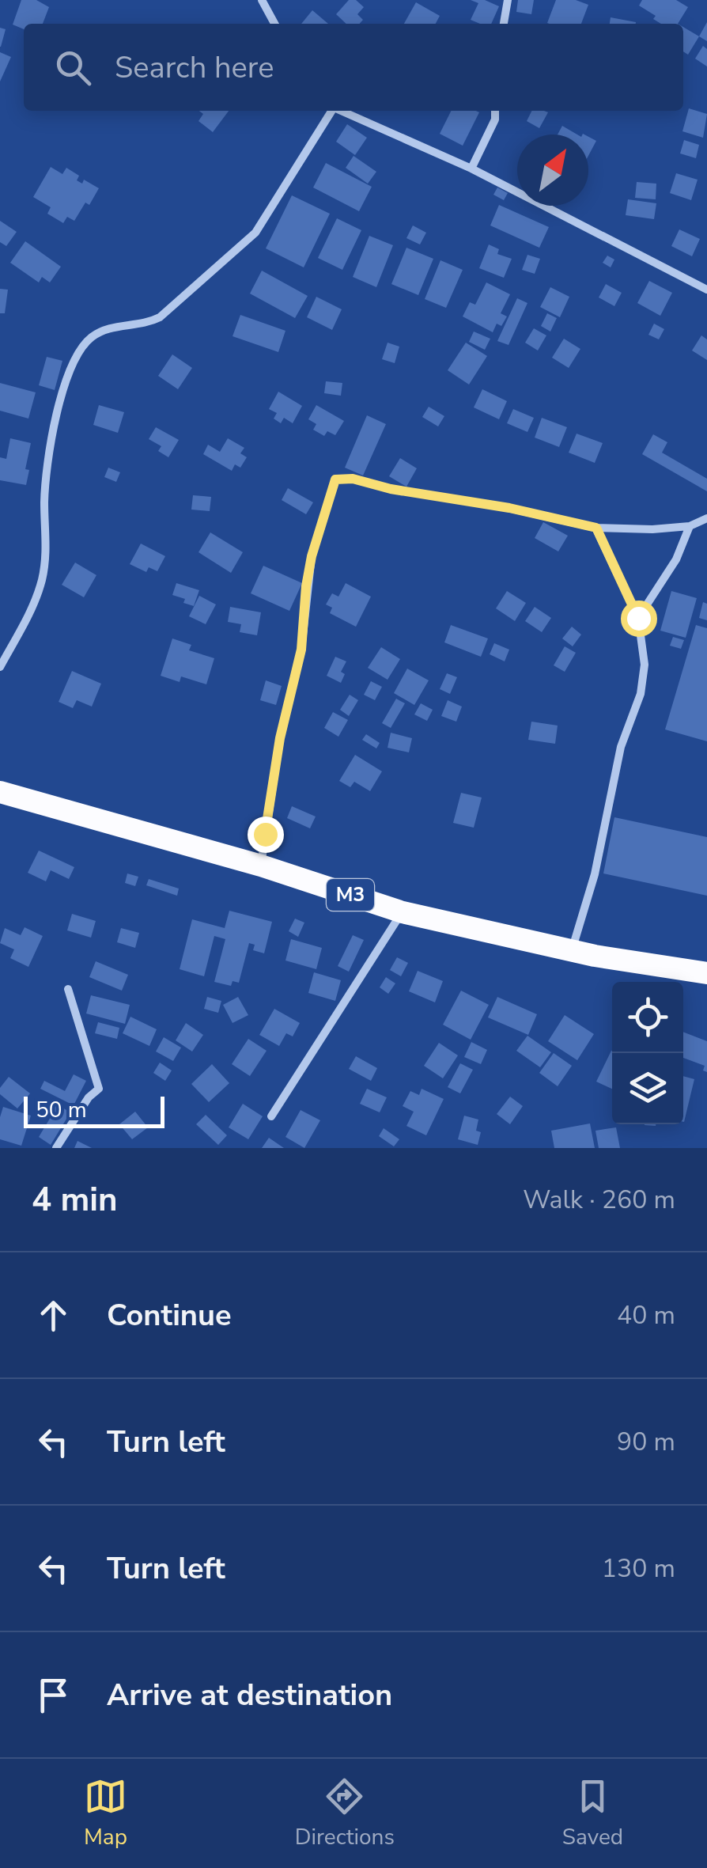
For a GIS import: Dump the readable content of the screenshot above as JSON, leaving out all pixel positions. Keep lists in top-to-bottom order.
{
  "streets": {
    "highway": ["M3"]
  },
  "scale_bar": "50 m",
  "north": "top right",
  "page": {
    "search": "Search here",
    "scale": "50 m",
    "heading": ["4 min", "Walk · 260 m"],
    "list": [
      ["Continue", "40 m"],
      ["Turn left", "90 m"],
      ["Turn left", "130 m"],
      "Arrive at destination"
    ],
    "nav": ["Map", "Directions", "Saved"]
  }
}
